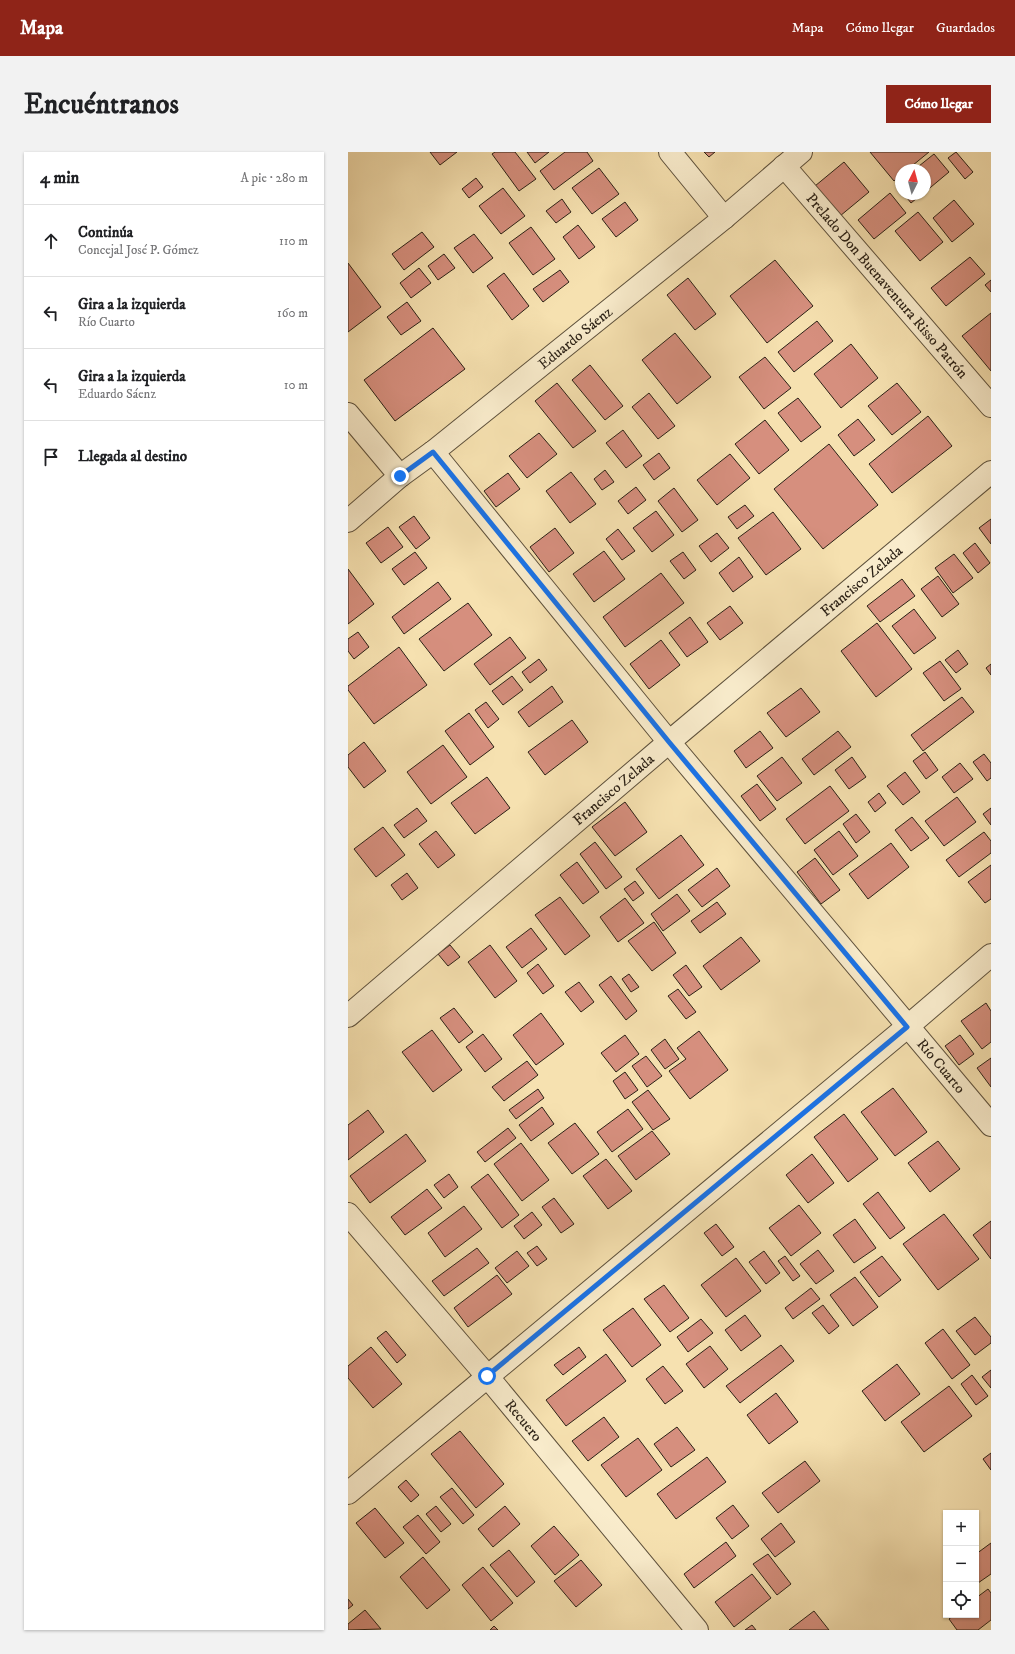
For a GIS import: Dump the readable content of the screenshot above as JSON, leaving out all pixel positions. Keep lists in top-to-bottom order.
{
  "streets": {
    "street": [
      "Prelado Don Buenaventura Risso Patrón",
      "Eduardo Sáenz",
      "Francisco Zelada",
      "Río Cuarto",
      "Recuero"
    ]
  },
  "crossings": [
    ["Prelado Don Buenaventura Risso Patrón", "Eduardo Sáenz"],
    ["Eduardo Sáenz", "Río Cuarto"],
    ["Francisco Zelada", "Río Cuarto"]
  ],
  "north": "top",
  "page": {
    "header": "Mapa",
    "nav": ["Mapa", "Cómo llegar", "Guardados"],
    "buttons": "Cómo llegar",
    "title": "Encuéntranos",
    "heading": ["4 min", "A pie · 280 m"],
    "list": [
      ["Continúa", "Concejal José P. Gómez", "110 m"],
      ["Gira a la izquierda", "Río Cuarto", "160 m"],
      ["Gira a la izquierda", "Eduardo Sáenz", "10 m"],
      "Llegada al destino"
    ],
    "map_buttons": ["+", "−"]
  }
}
